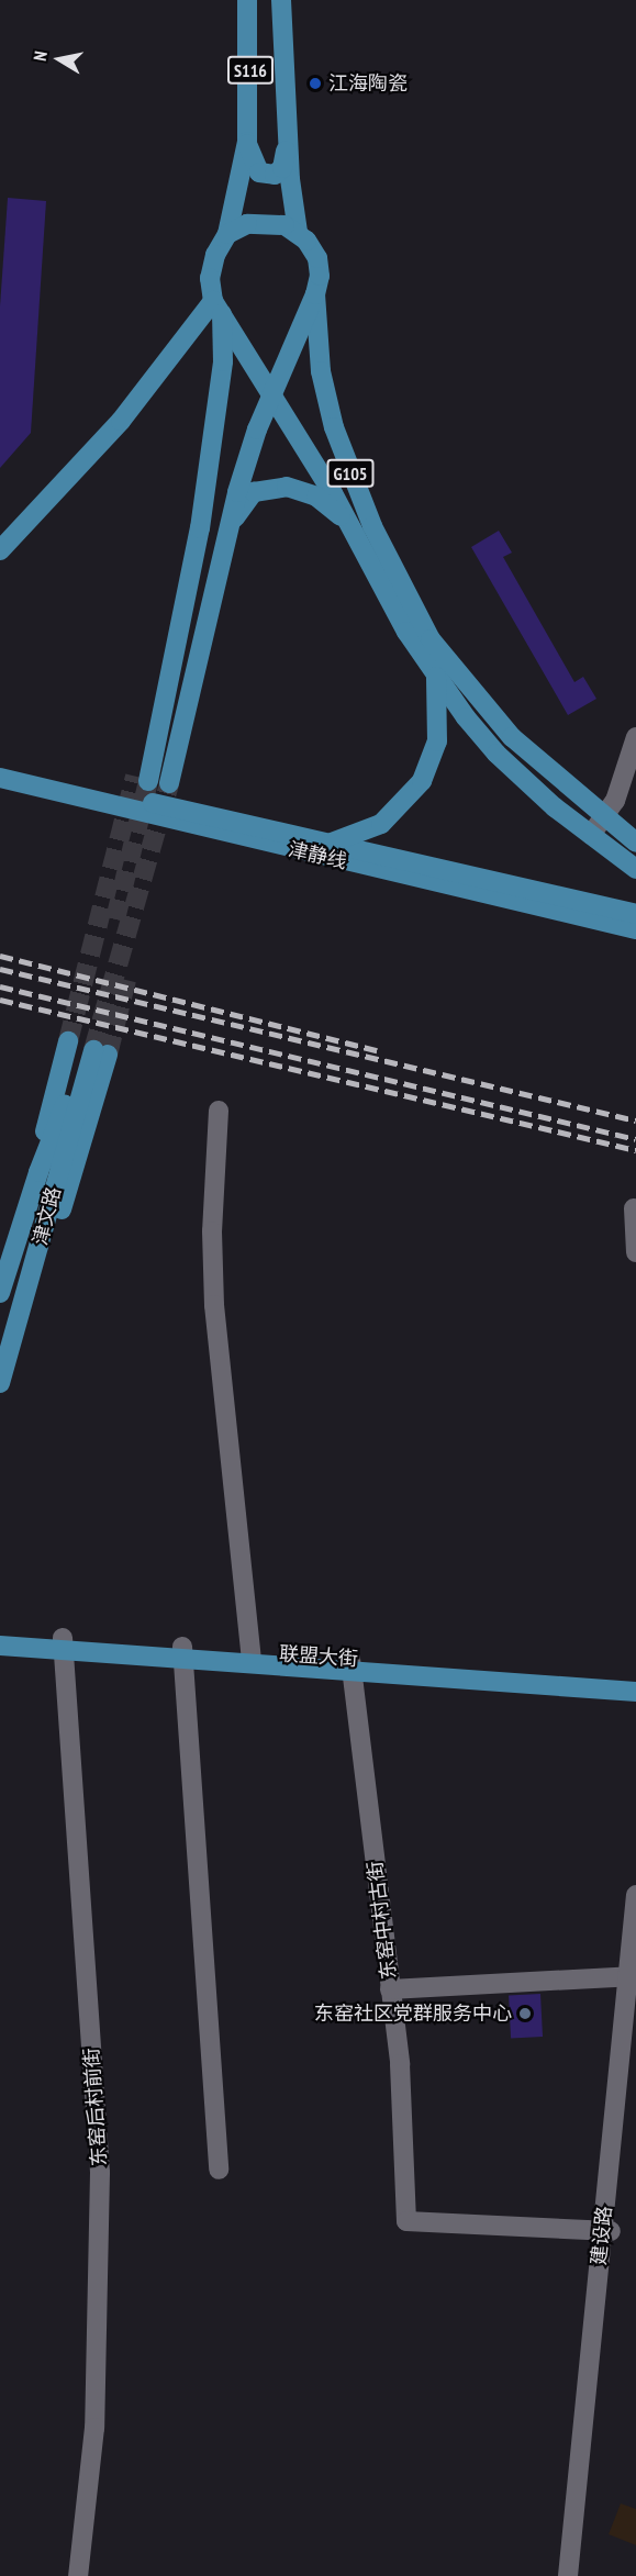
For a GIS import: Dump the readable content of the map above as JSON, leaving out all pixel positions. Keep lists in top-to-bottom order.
{
  "streets": {
    "main road": [
      "S116",
      "G105",
      "津静线",
      "津文路",
      "联盟大街"
    ],
    "street": ["东窑中村古街", "东窑后村前街", "建设路"]
  },
  "crossings": [
    ["联盟大街", "东窑中村古街"],
    ["东窑中村古街", "建设路"]
  ],
  "places": ["江海陶瓷", "东窑社区党群服务中心"],
  "north": "left"
}
